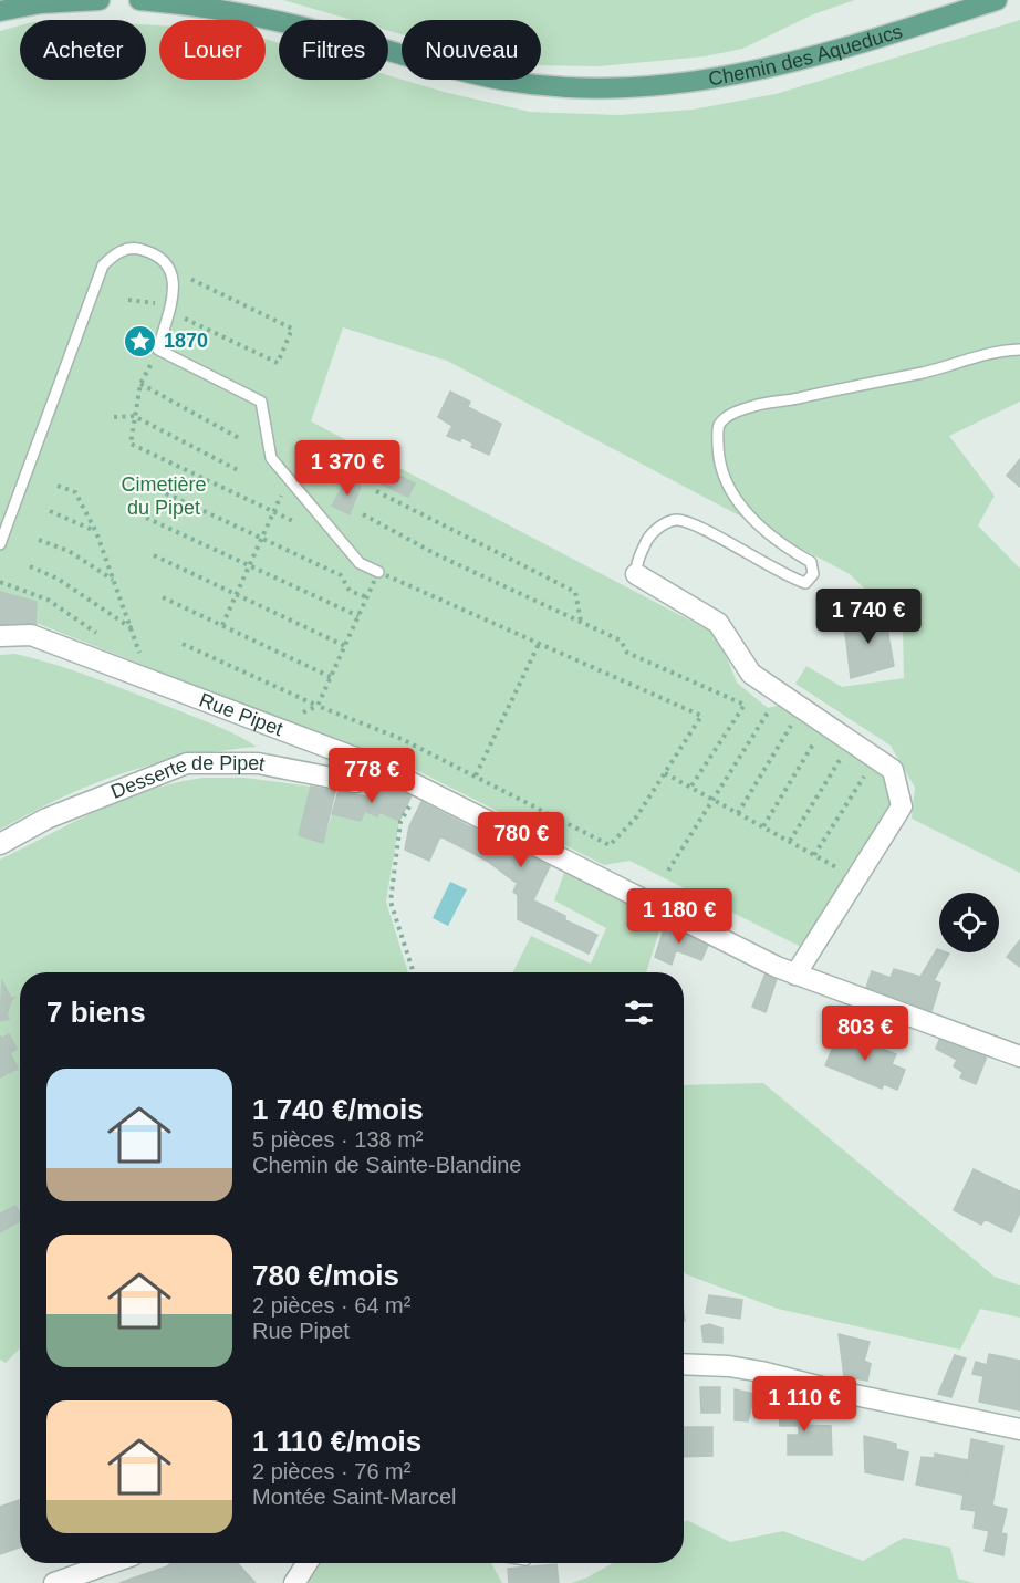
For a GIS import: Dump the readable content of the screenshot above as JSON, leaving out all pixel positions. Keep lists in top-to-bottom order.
{
  "streets": {
    "main road": ["Chemin des Aqueducs"],
    "street": ["Rue Pipet", "Desserte de Pipet"]
  },
  "crossings": [
    ["Rue Pipet", "Desserte de Pipet"]
  ],
  "parks": ["Cimetière du Pipet"],
  "places": {
    "place": ["1870"]
  },
  "page": {
    "chip": [
      "Acheter",
      "Louer",
      "Filtres",
      "Nouveau"
    ],
    "price": [
      "1 370 €",
      "1 740 €",
      "778 €",
      "780 €",
      "1 180 €",
      "803 €",
      "1 110 €"
    ],
    "heading": "7 biens",
    "list": [
      {
        "name": "1 740 €/mois",
        "note": "5 pièces · 138 m² · Chemin de Sainte-Blandine"
      },
      {
        "name": "780 €/mois",
        "note": "2 pièces · 64 m² · Rue Pipet"
      },
      {
        "name": "1 110 €/mois",
        "note": "2 pièces · 76 m² · Montée Saint-Marcel"
      }
    ]
  }
}
